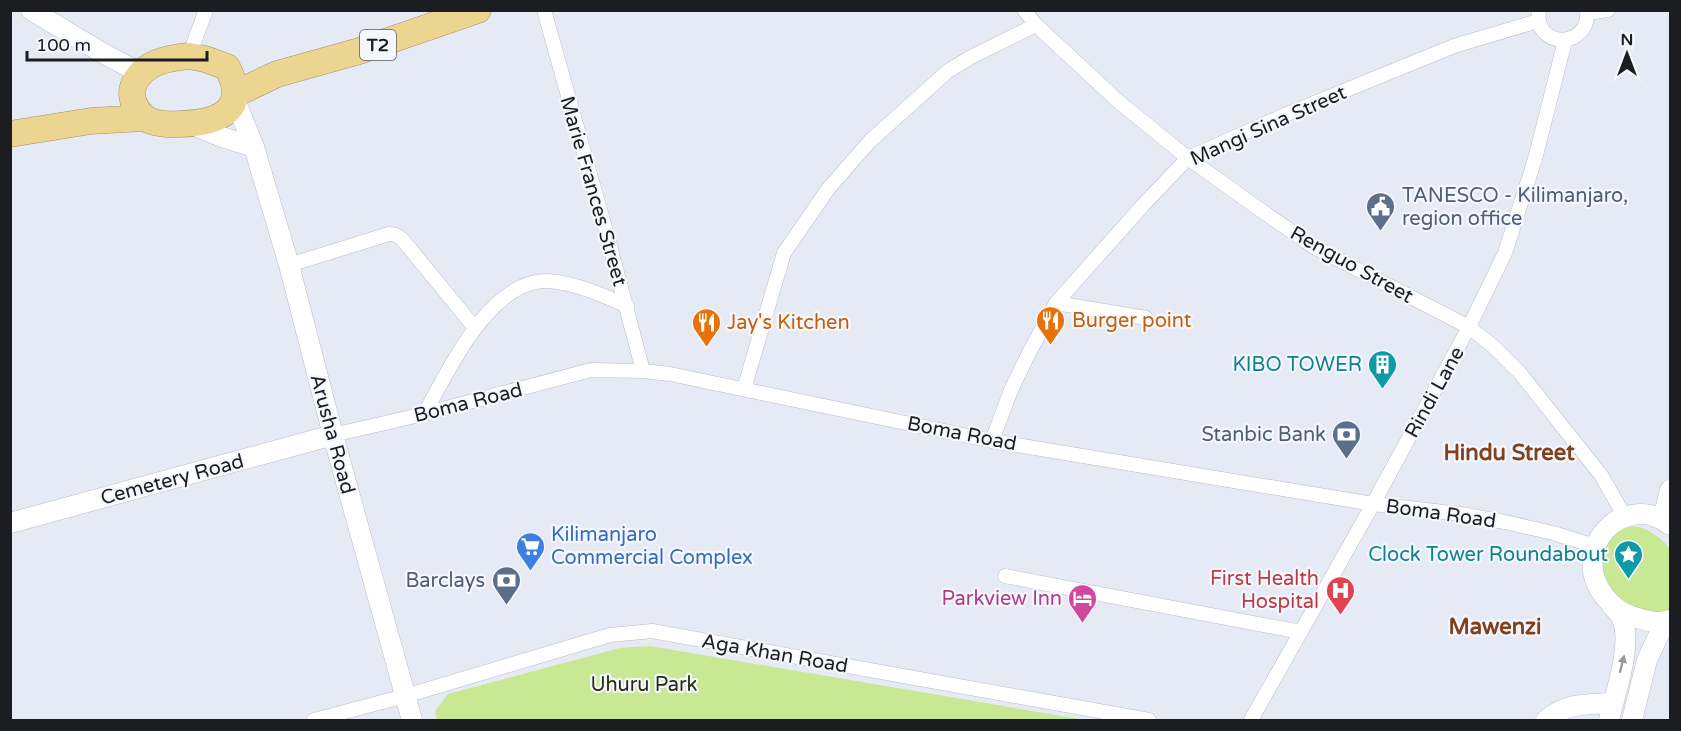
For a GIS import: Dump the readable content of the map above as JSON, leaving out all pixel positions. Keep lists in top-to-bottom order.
{
  "streets": {
    "highway": ["T2"],
    "main road": ["Arusha Road", "Cemetery Road"],
    "street": [
      "Mangi Sina Street",
      "Marie Frances Street",
      "Renguo Street",
      "Rindi Lane",
      "Boma Road",
      "Aga Khan Road"
    ]
  },
  "crossings": [
    ["T2", "Arusha Road"],
    ["Mangi Sina Street", "Renguo Street"],
    ["Mangi Sina Street", "Boma Road"],
    ["Marie Frances Street", "Boma Road"],
    ["Renguo Street", "Rindi Lane"],
    ["Rindi Lane", "Boma Road"],
    ["Boma Road", "Arusha Road"],
    ["Boma Road", "Cemetery Road"],
    ["Arusha Road", "Cemetery Road"],
    ["Arusha Road", "Aga Khan Road"]
  ],
  "districts": ["Hindu Street", "Mawenzi"],
  "parks": ["Uhuru Park"],
  "places": {
    "public building": ["TANESCO - Kilimanjaro, region office"],
    "restaurant": ["Burger point", "Jay's Kitchen"],
    "building": ["KIBO TOWER"],
    "bank": ["Stanbic Bank", "Barclays"],
    "supermarket": ["Kilimanjaro Commercial Complex"],
    "place": ["Clock Tower Roundabout"],
    "hospital": ["First Health Hospital"],
    "hotel": ["Parkview Inn"]
  },
  "scale_bar": "100 m",
  "north": "top"
}
